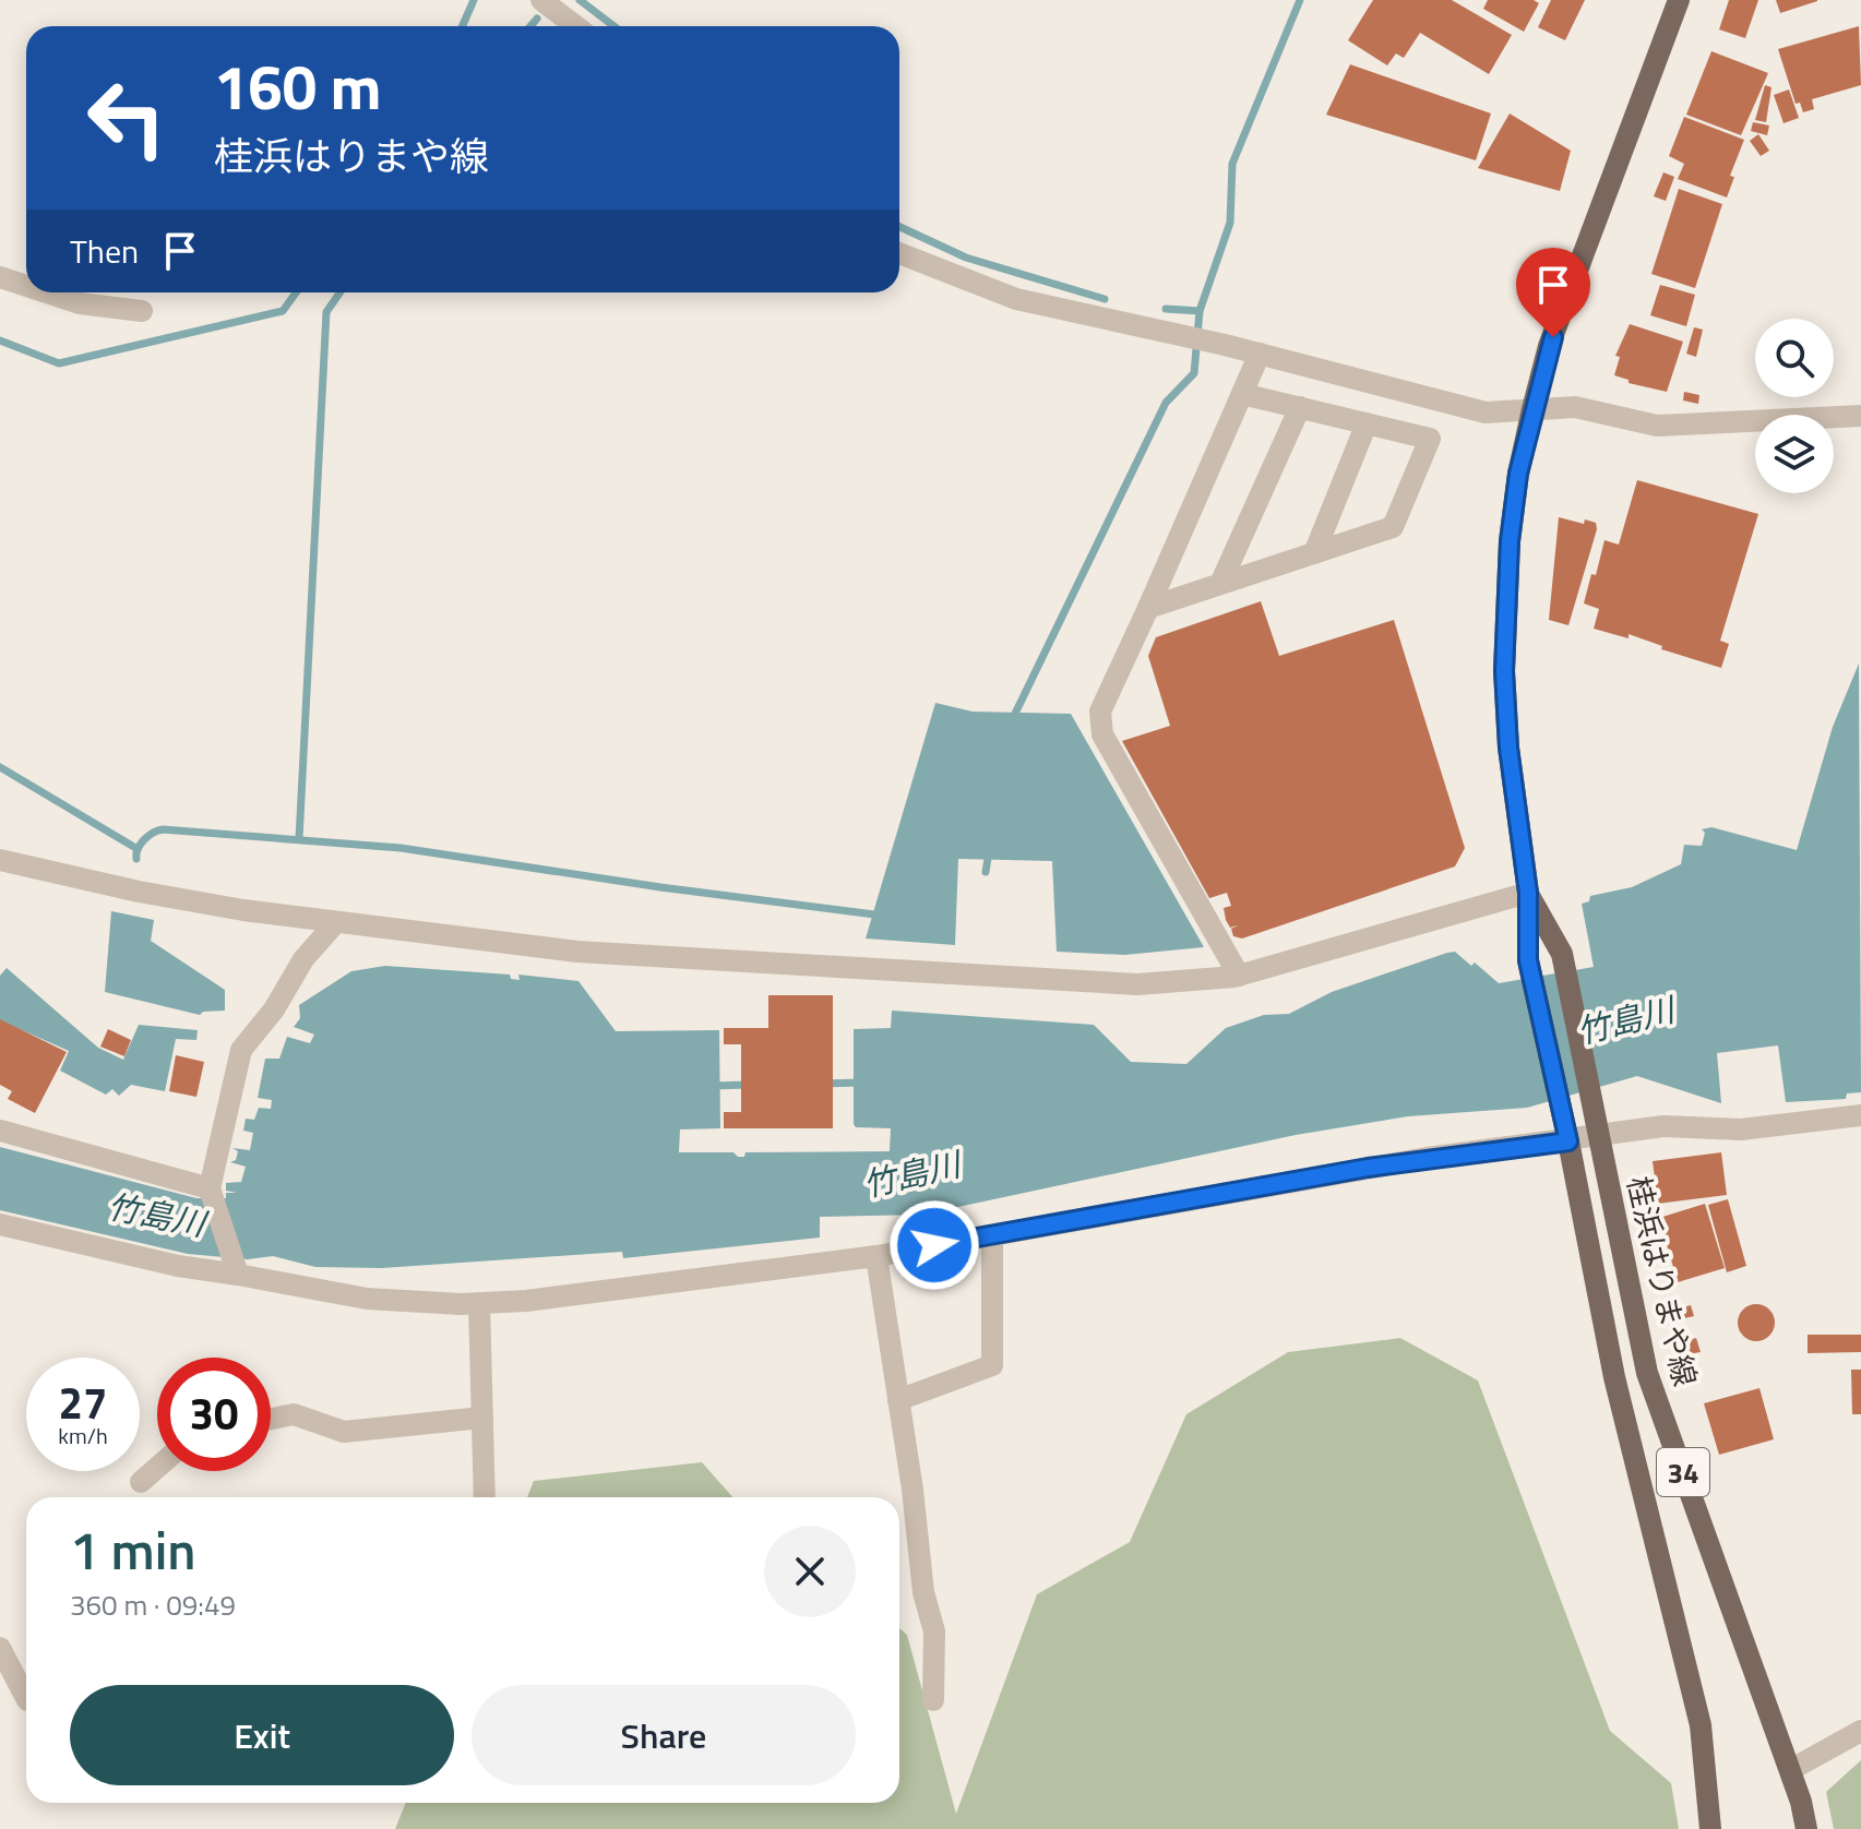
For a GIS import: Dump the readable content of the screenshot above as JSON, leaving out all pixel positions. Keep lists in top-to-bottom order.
{
  "streets": {
    "main road": ["桂浜はりまや線", "34"]
  },
  "water": ["竹島川"],
  "page": {
    "turn": ["160 m", "桂浜はりまや線"],
    "then": "Then",
    "speed": "27 km/h",
    "limit": "30",
    "heading": ["1 min", "360 m · 09:49"],
    "buttons": ["Exit", "Share"]
  }
}
